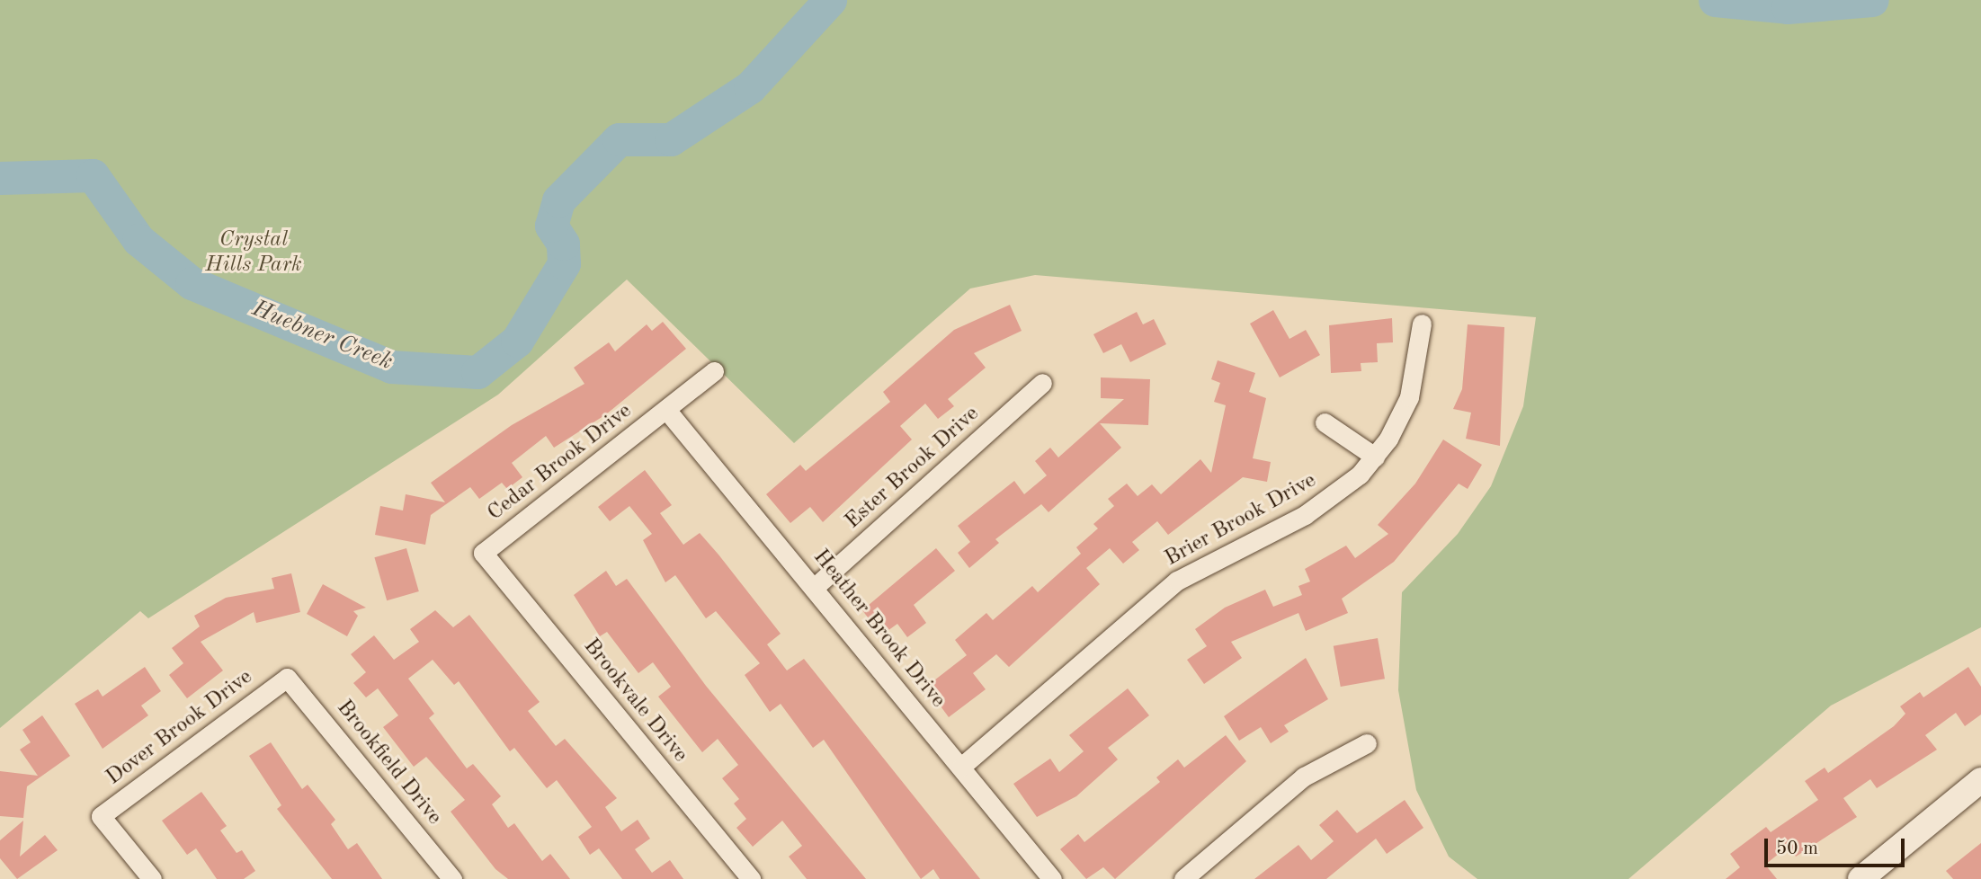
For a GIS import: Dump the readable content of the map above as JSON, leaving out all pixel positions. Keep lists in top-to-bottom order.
{
  "streets": {
    "street": [
      "Cedar Brook Drive",
      "Ester Brook Drive",
      "Brier Brook Drive",
      "Heather Brook Drive",
      "Brookvale Drive",
      "Dover Brook Drive",
      "Brookfield Drive"
    ]
  },
  "crossings": [
    ["Cedar Brook Drive", "Heather Brook Drive"],
    ["Cedar Brook Drive", "Brookvale Drive"],
    ["Ester Brook Drive", "Heather Brook Drive"],
    ["Brier Brook Drive", "Heather Brook Drive"],
    ["Dover Brook Drive", "Brookfield Drive"]
  ],
  "water": ["Huebner Creek"],
  "parks": ["Crystal Hills Park"],
  "scale_bar": "50 m"
}
